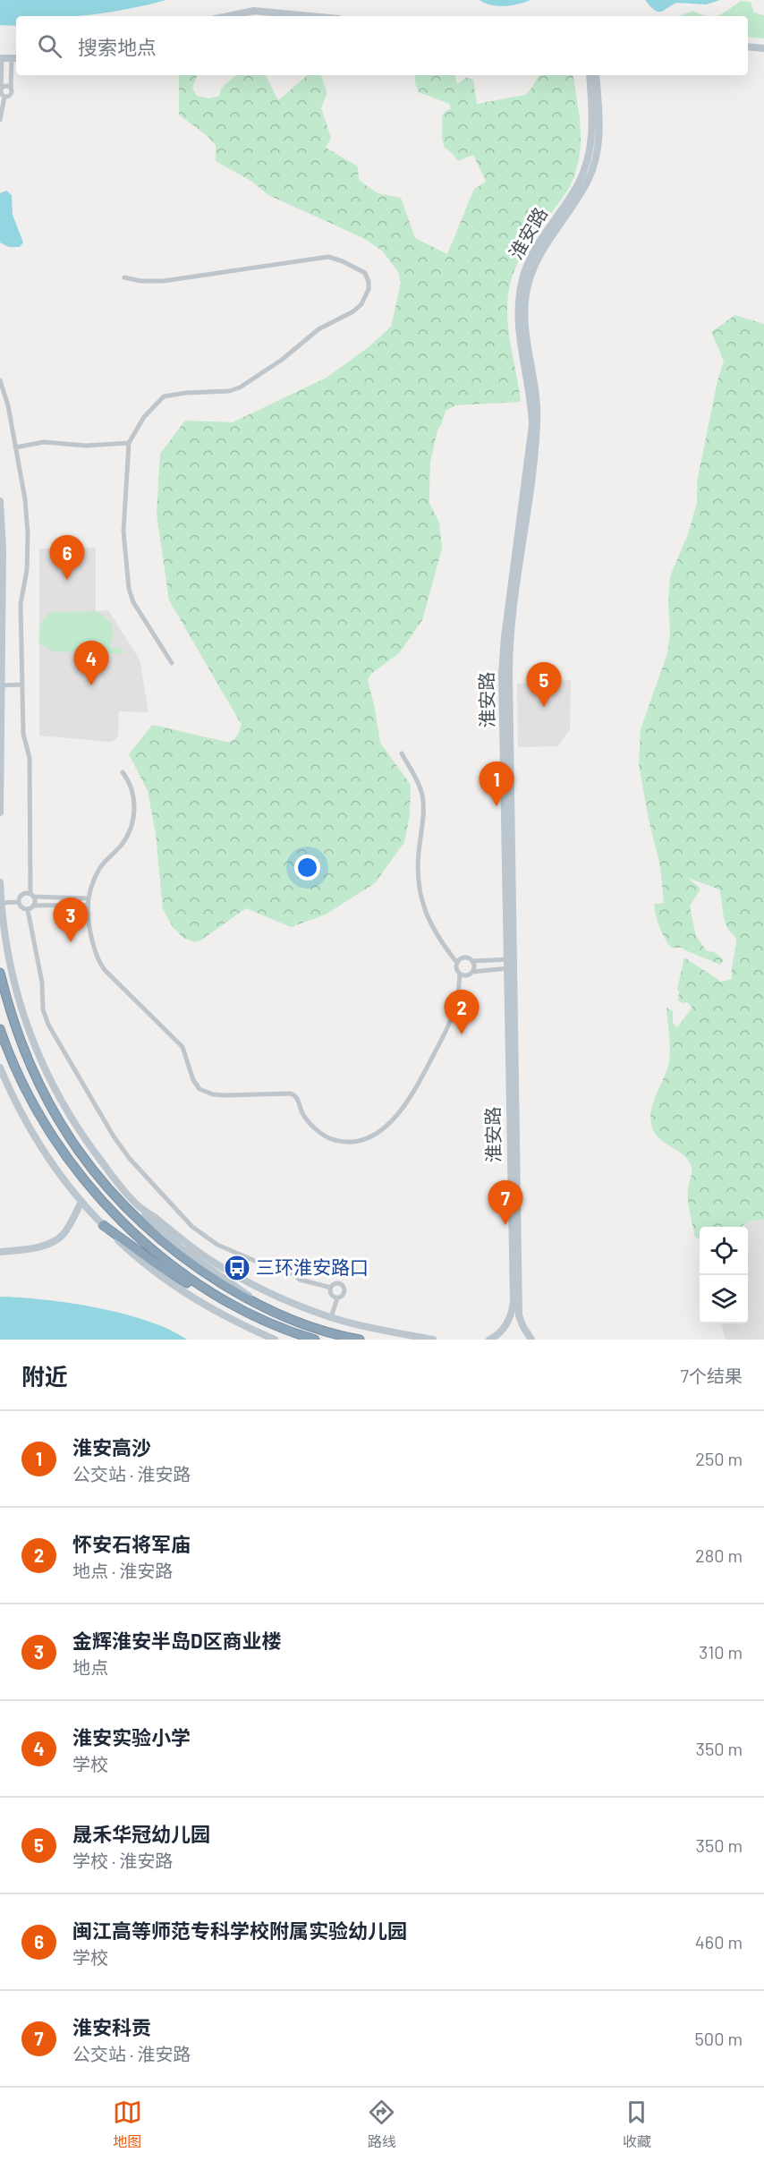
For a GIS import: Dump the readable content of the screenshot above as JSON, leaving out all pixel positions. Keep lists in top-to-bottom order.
{
  "streets": {
    "main road": ["淮安路"]
  },
  "places": {
    "bus stop": ["三环淮安路口"]
  },
  "page": {
    "search": "搜索地点",
    "pins": [
      "6",
      "4",
      "5",
      "1",
      "3",
      "2",
      "7"
    ],
    "heading": ["附近", "7个结果"],
    "list": [
      {
        "mark": "1",
        "name": "淮安高沙",
        "note": "公交站 · 淮安路",
        "value": "250 m"
      },
      {
        "mark": "2",
        "name": "怀安石将军庙",
        "note": "地点 · 淮安路",
        "value": "280 m"
      },
      {
        "mark": "3",
        "name": "金辉淮安半岛D区商业楼",
        "note": "地点",
        "value": "310 m"
      },
      {
        "mark": "4",
        "name": "淮安实验小学",
        "note": "学校",
        "value": "350 m"
      },
      {
        "mark": "5",
        "name": "晟禾华冠幼儿园",
        "note": "学校 · 淮安路",
        "value": "350 m"
      },
      {
        "mark": "6",
        "name": "闽江高等师范专科学校附属实验幼儿园",
        "note": "学校",
        "value": "460 m"
      },
      {
        "mark": "7",
        "name": "淮安科贡",
        "note": "公交站 · 淮安路",
        "value": "500 m"
      }
    ],
    "nav": ["地图", "路线", "收藏"]
  }
}
